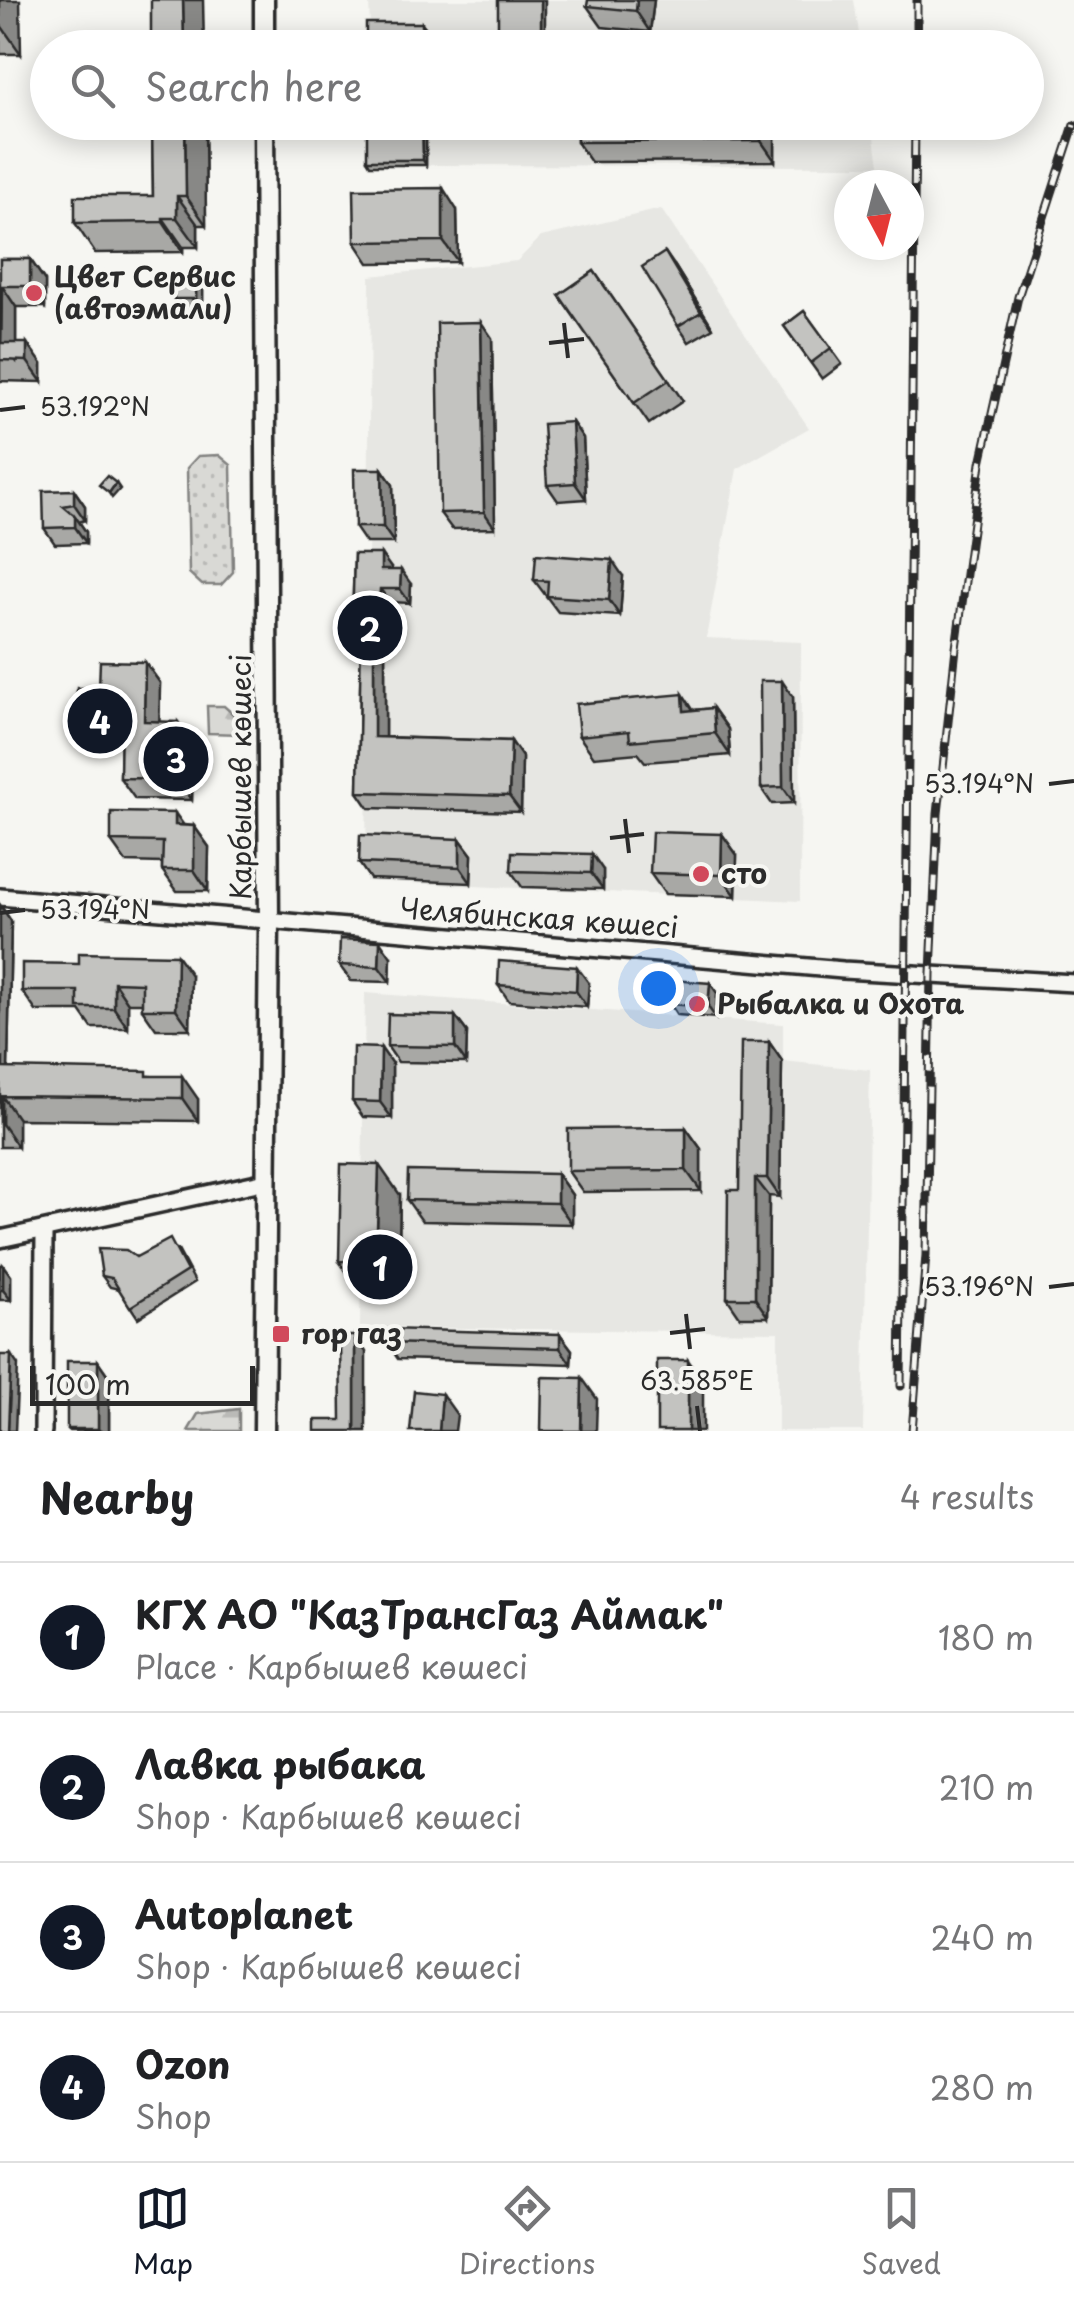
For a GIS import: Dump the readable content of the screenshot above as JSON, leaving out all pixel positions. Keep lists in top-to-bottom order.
{
  "streets": {
    "main road": ["Карбышев көшесі"],
    "street": ["Челябинская көшесі"]
  },
  "crossings": [
    ["Карбышев көшесі", "Челябинская көшесі"]
  ],
  "places": {
    "other": ["Цвет Сервис (автоэмали)", "сто", "Рыбалка и Охота"],
    "transit": ["гор газ"]
  },
  "scale_bar": "100 m",
  "north": "bottom",
  "page": {
    "search": "Search here",
    "pins": [
      "2",
      "4",
      "3",
      "1"
    ],
    "scale": "100 m",
    "heading": ["Nearby", "4 results"],
    "list": [
      {
        "mark": "1",
        "name": "КГХ АО \"КазТрансГаз Аймак\"",
        "note": "Place · Карбышев көшесі",
        "value": "180 m"
      },
      {
        "mark": "2",
        "name": "Лавка рыбака",
        "note": "Shop · Карбышев көшесі",
        "value": "210 m"
      },
      {
        "mark": "3",
        "name": "Autoplanet",
        "note": "Shop · Карбышев көшесі",
        "value": "240 m"
      },
      {
        "mark": "4",
        "name": "Ozon",
        "note": "Shop",
        "value": "280 m"
      }
    ],
    "nav": ["Map", "Directions", "Saved"]
  },
  "coordinates": [
    "53.192°N",
    "53.194°N",
    "53.196°N",
    "63.585°E"
  ]
}
